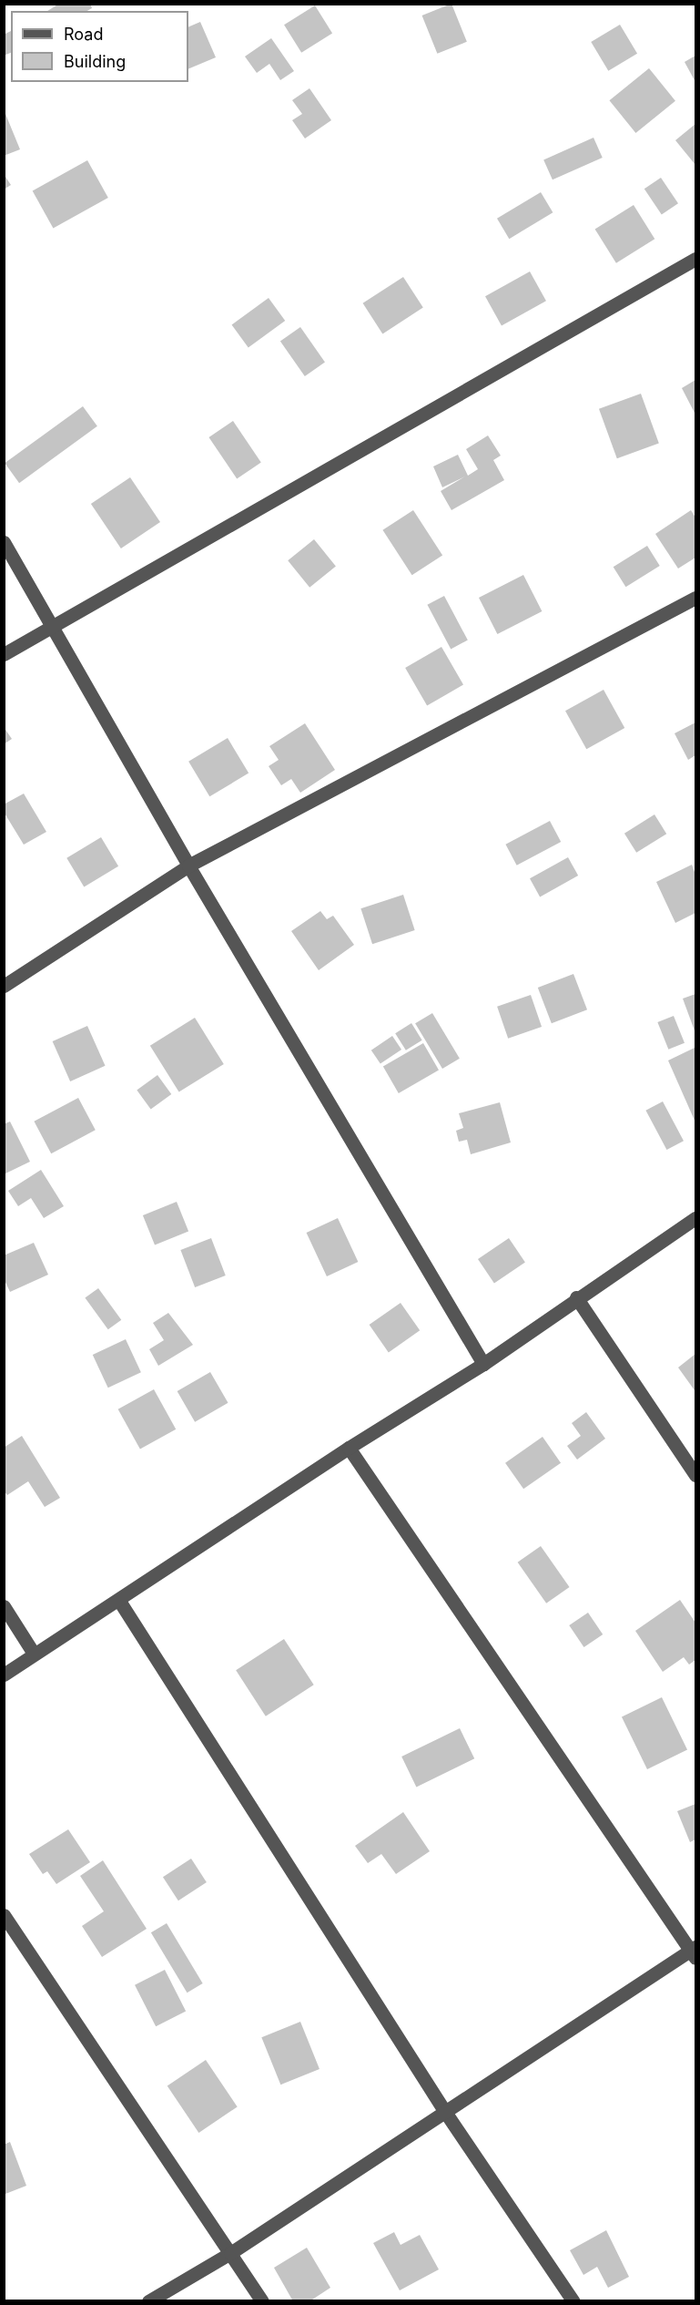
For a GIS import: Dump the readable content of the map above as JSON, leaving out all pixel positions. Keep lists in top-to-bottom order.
{
  "legend": ["Road", "Building"]
}
